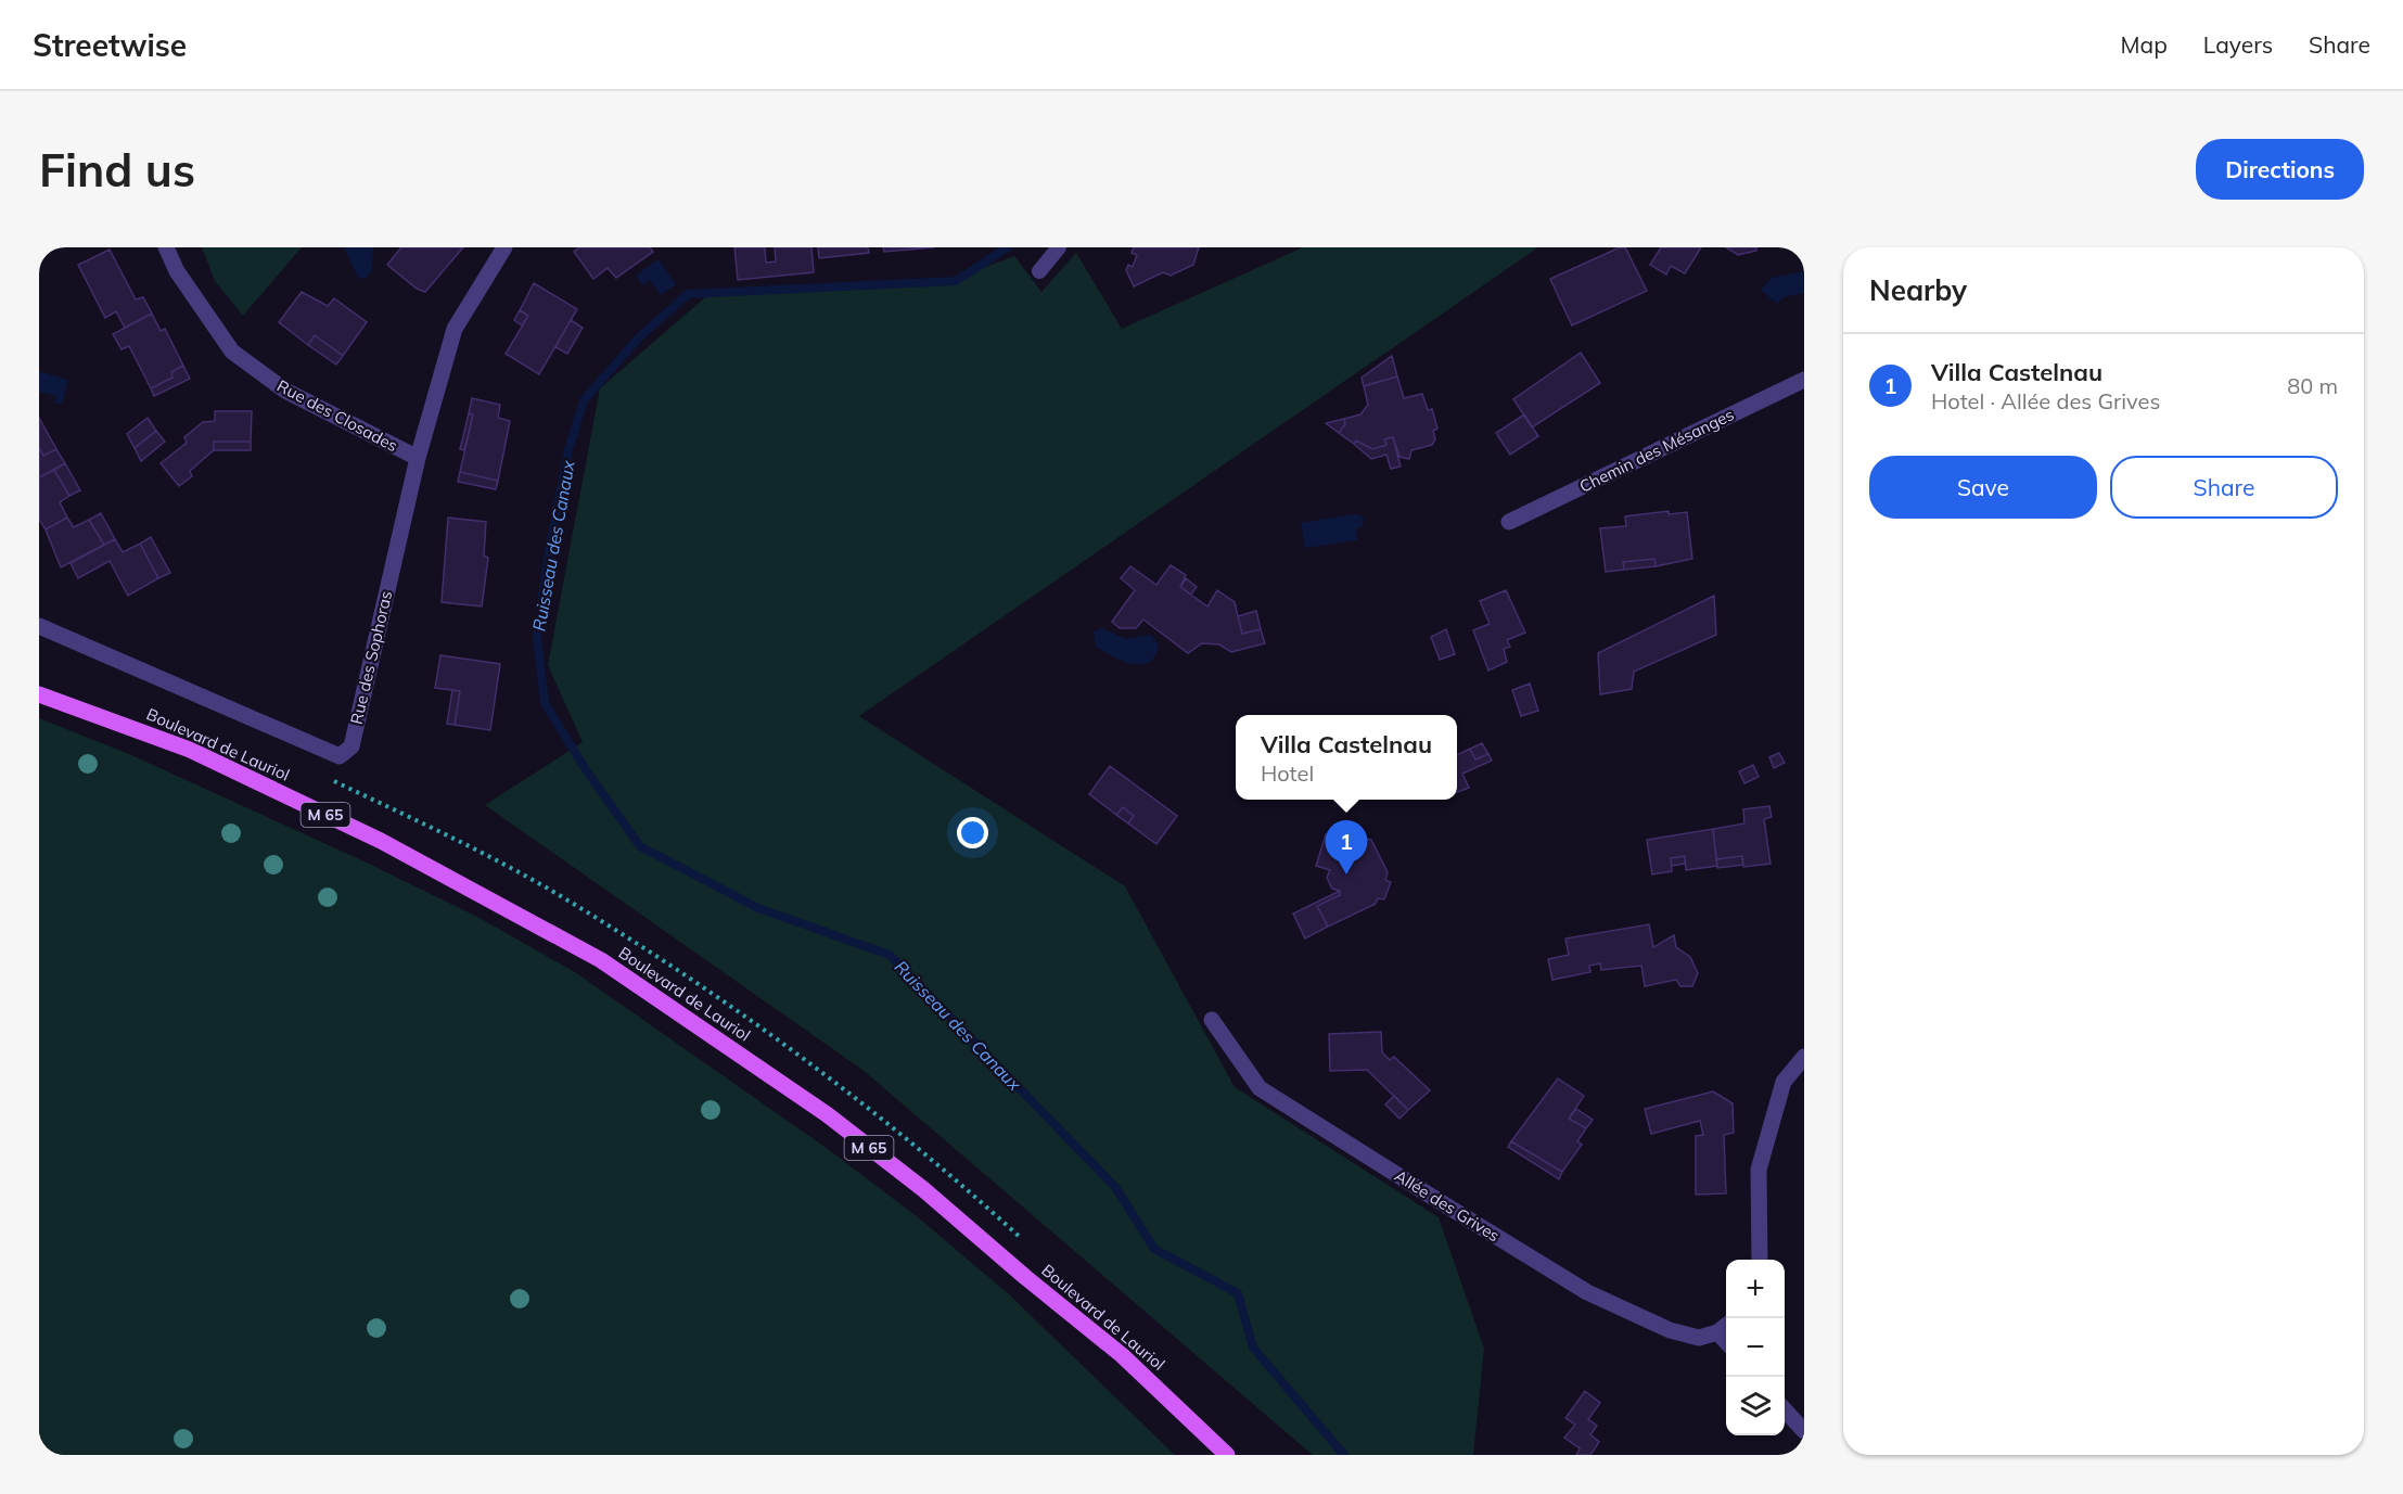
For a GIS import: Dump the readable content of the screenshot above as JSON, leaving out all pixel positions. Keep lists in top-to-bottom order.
{
  "streets": {
    "main road": ["Boulevard de Lauriol", "M 65"],
    "street": [
      "Rue des Closades",
      "Chemin des Mésanges",
      "Rue des Sophoras",
      "Allée des Grives"
    ]
  },
  "crossings": [
    ["Rue des Closades", "Rue des Sophoras"]
  ],
  "water": ["Ruisseau des Canaux"],
  "page": {
    "header": "Streetwise",
    "nav": ["Map", "Layers", "Share"],
    "buttons": [
      "Directions",
      ["Save", "Share"]
    ],
    "title": "Find us",
    "heading": "Nearby",
    "list": [
      {
        "mark": "1",
        "name": "Villa Castelnau",
        "note": "Hotel · Allée des Grives",
        "value": "80 m"
      }
    ],
    "popup": ["Villa Castelnau", "Hotel"],
    "pins": "1",
    "map_buttons": ["+", "−"]
  }
}
